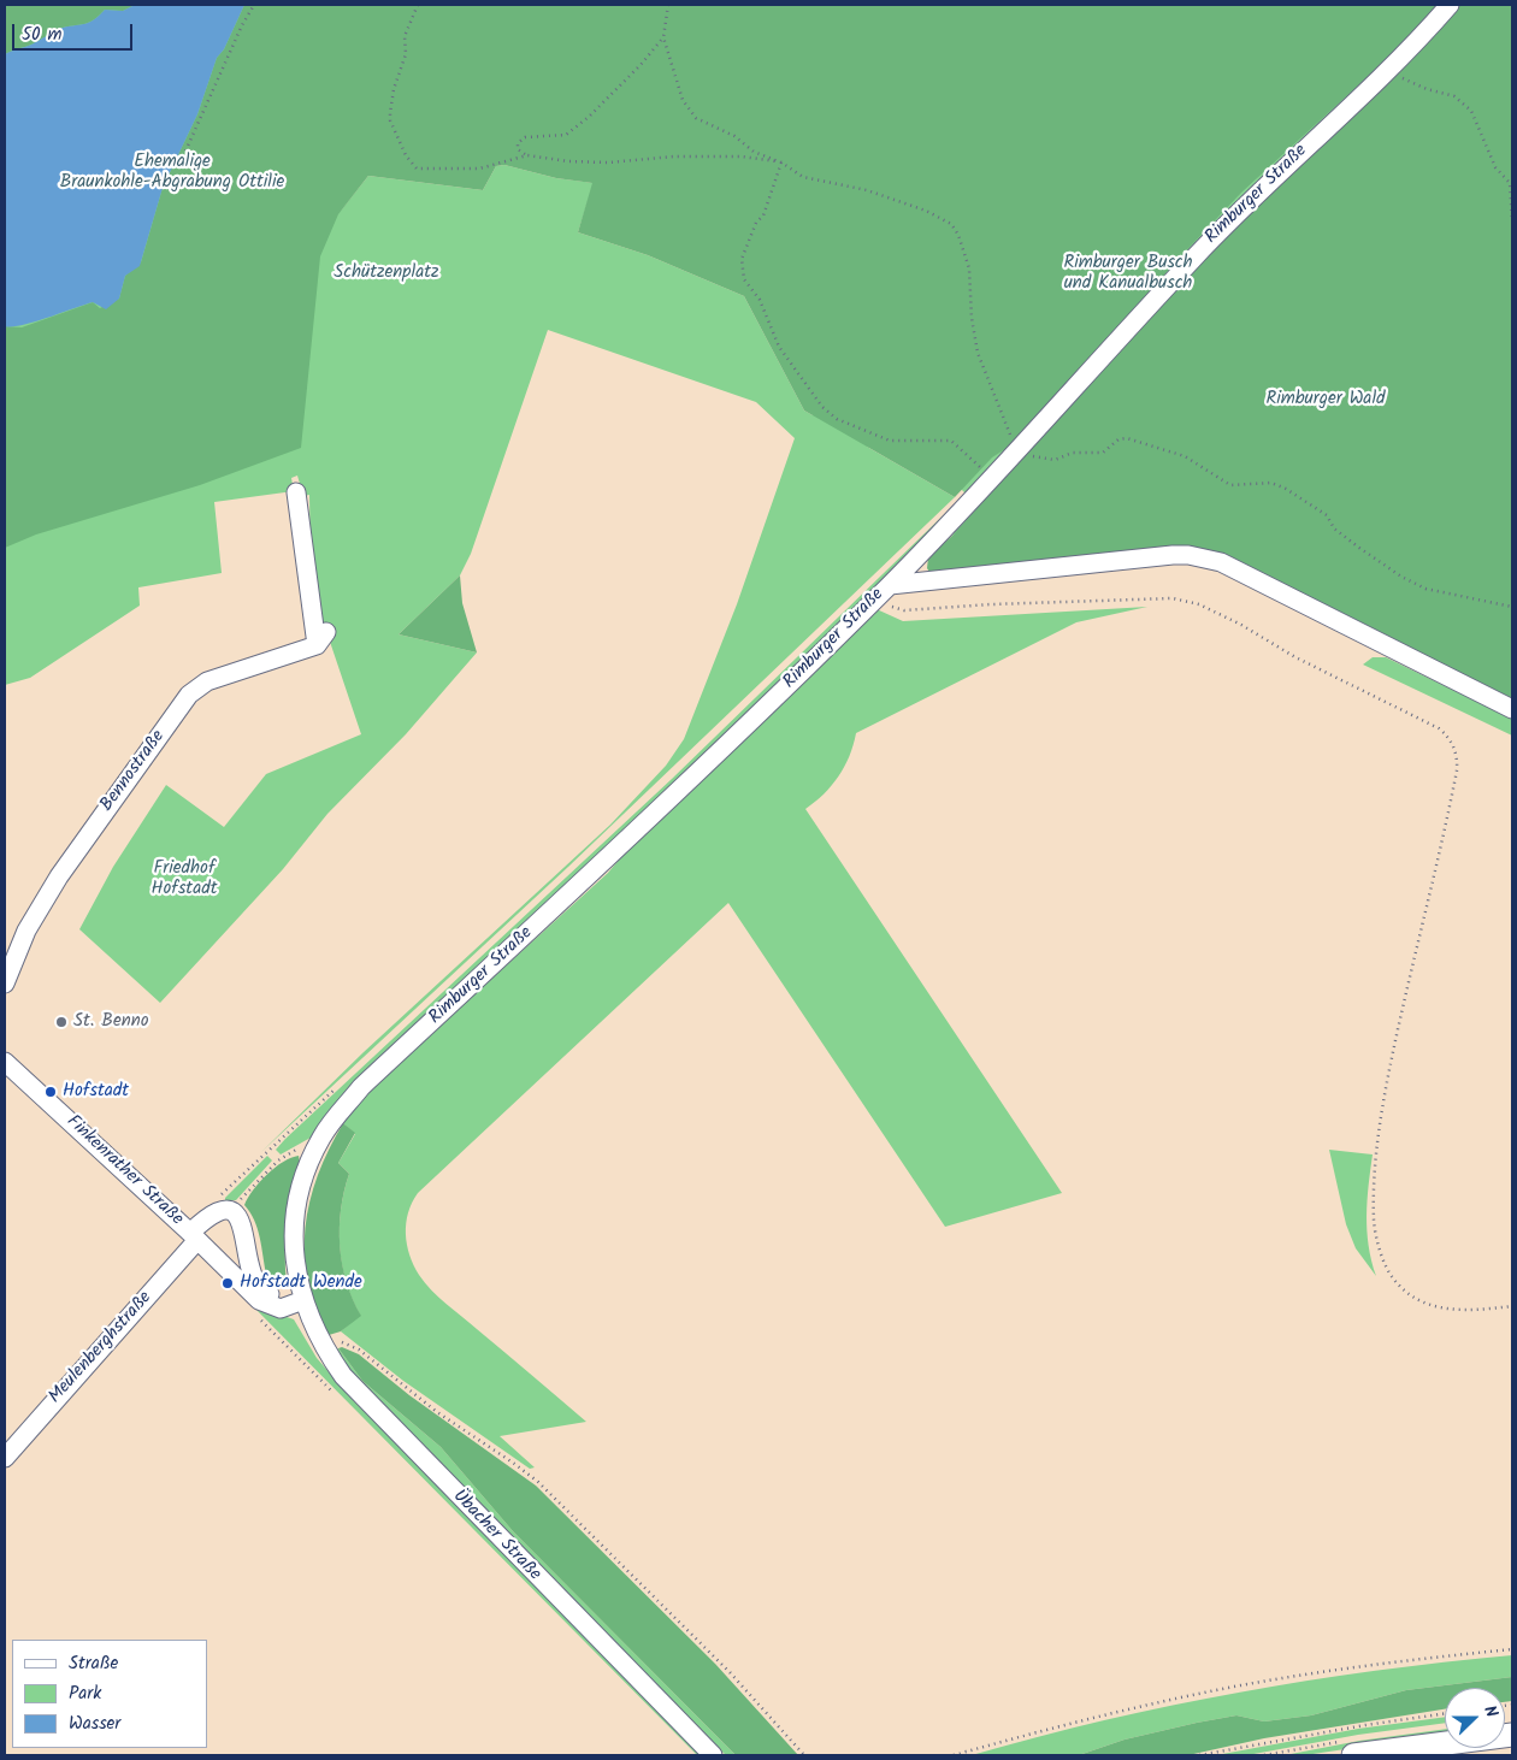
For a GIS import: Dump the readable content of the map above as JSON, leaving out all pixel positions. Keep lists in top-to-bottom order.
{
  "streets": {
    "street": [
      "Rimburger Straße",
      "Bennostraße",
      "Finkenrather Straße",
      "Meulenberghstraße",
      "Übacher Straße"
    ]
  },
  "crossings": [
    ["Rimburger Straße", "Finkenrather Straße"],
    ["Rimburger Straße", "Übacher Straße"],
    ["Finkenrather Straße", "Meulenberghstraße"],
    ["Finkenrather Straße", "Übacher Straße"]
  ],
  "parks": [
    "Ehemalige Braunkohle-Abgrabung Ottilie",
    "Rimburger Busch und Kanualbusch",
    "Schützenplatz",
    "Rimburger Wald",
    "Friedhof Hofstadt"
  ],
  "places": ["St. Benno", "Hofstadt", "Hofstadt Wende"],
  "legend": ["Straße", "Park", "Wasser"],
  "scale_bar": "50 m",
  "north": "right"
}
